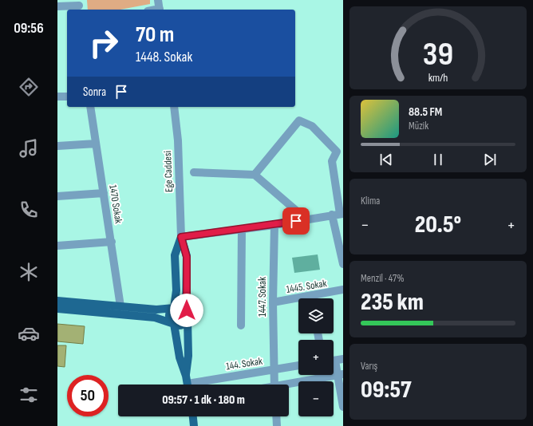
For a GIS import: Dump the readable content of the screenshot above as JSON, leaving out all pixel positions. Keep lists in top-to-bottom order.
{
  "streets": {
    "main road": ["Ege Caddesi"],
    "street": [
      "1470 Sokak",
      "1445. Sokak",
      "1447. Sokak",
      "144. Sokak"
    ]
  },
  "crossings": [
    ["1445. Sokak", "1447. Sokak"],
    ["1447. Sokak", "144. Sokak"]
  ],
  "page": {
    "tabs": "09:56",
    "turn": ["70 m", "1448. Sokak"],
    "then": "Sonra",
    "song": ["88.5 FM", "Müzik"],
    "tile": [
      "Klima",
      ["Menzil · 47%", "235 km"],
      ["Varış", "09:57"]
    ],
    "heat": ["−", "20.5°", "+"],
    "map_buttons": ["+", "−"],
    "limit": "50",
    "trip": "09:57 · 1 dk · 180 m",
    "gauge": ["39", "km/h"]
  }
}
